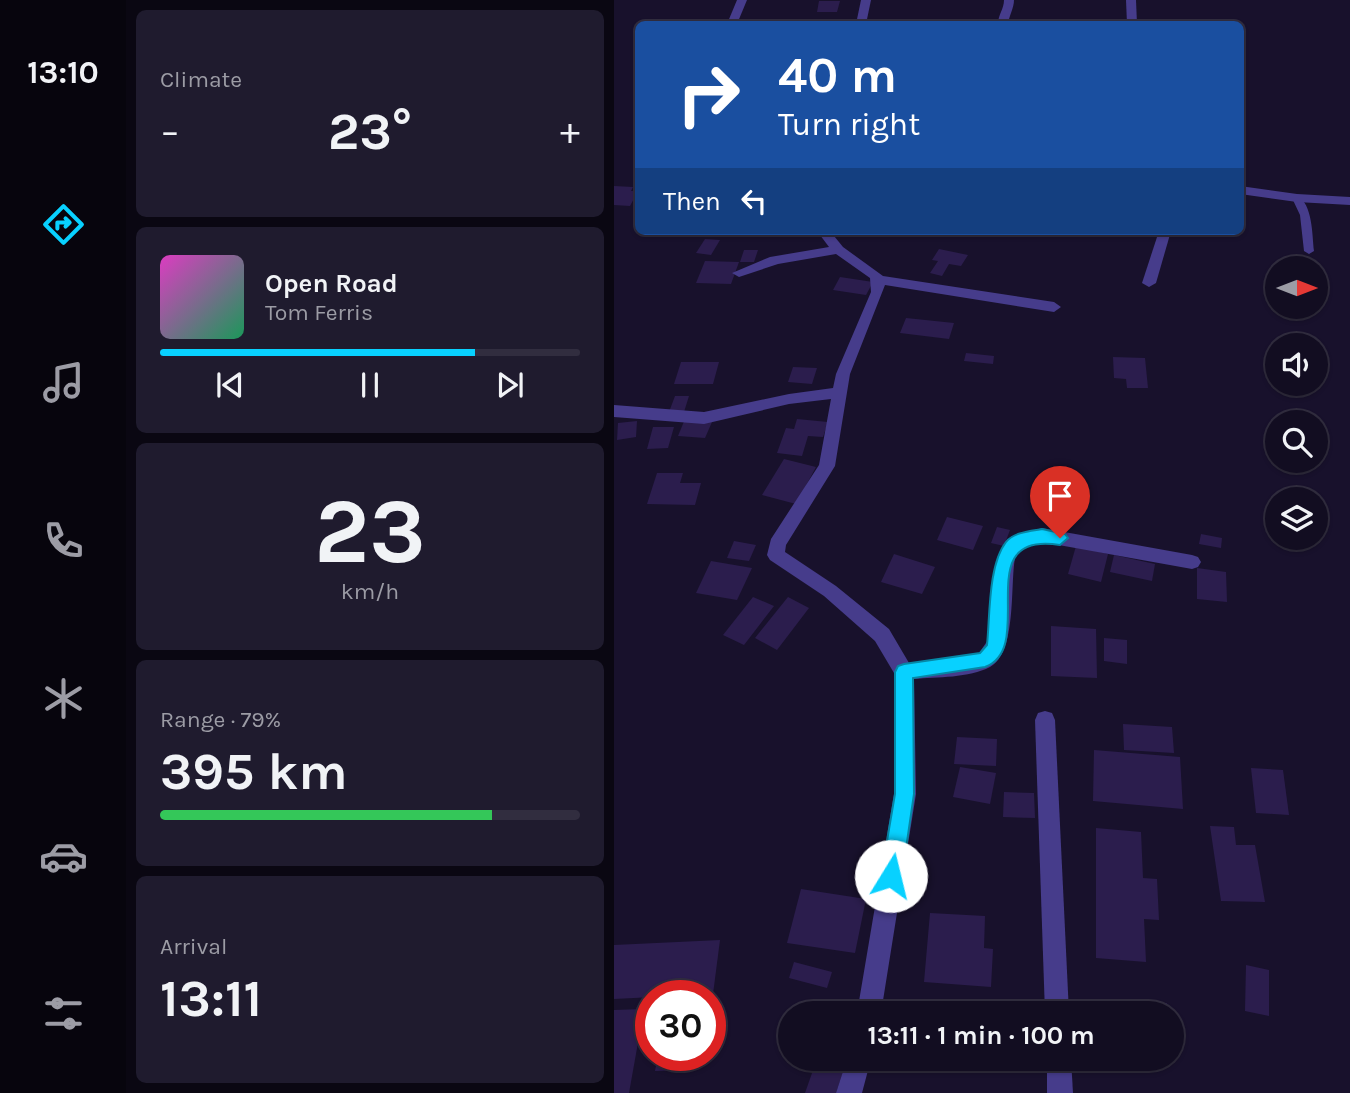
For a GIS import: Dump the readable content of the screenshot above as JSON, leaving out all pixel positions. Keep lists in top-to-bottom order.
{
  "north": "right",
  "page": {
    "tabs": "13:10",
    "tile": [
      "Climate",
      ["23", "km/h"],
      ["Range · 79%", "395 km"],
      ["Arrival", "13:11"]
    ],
    "turn": ["40 m", "Turn right"],
    "heat": ["−", "23°", "+"],
    "then": "Then",
    "song": ["Open Road", "Tom Ferris"],
    "limit": "30",
    "trip": "13:11 · 1 min · 100 m"
  }
}
